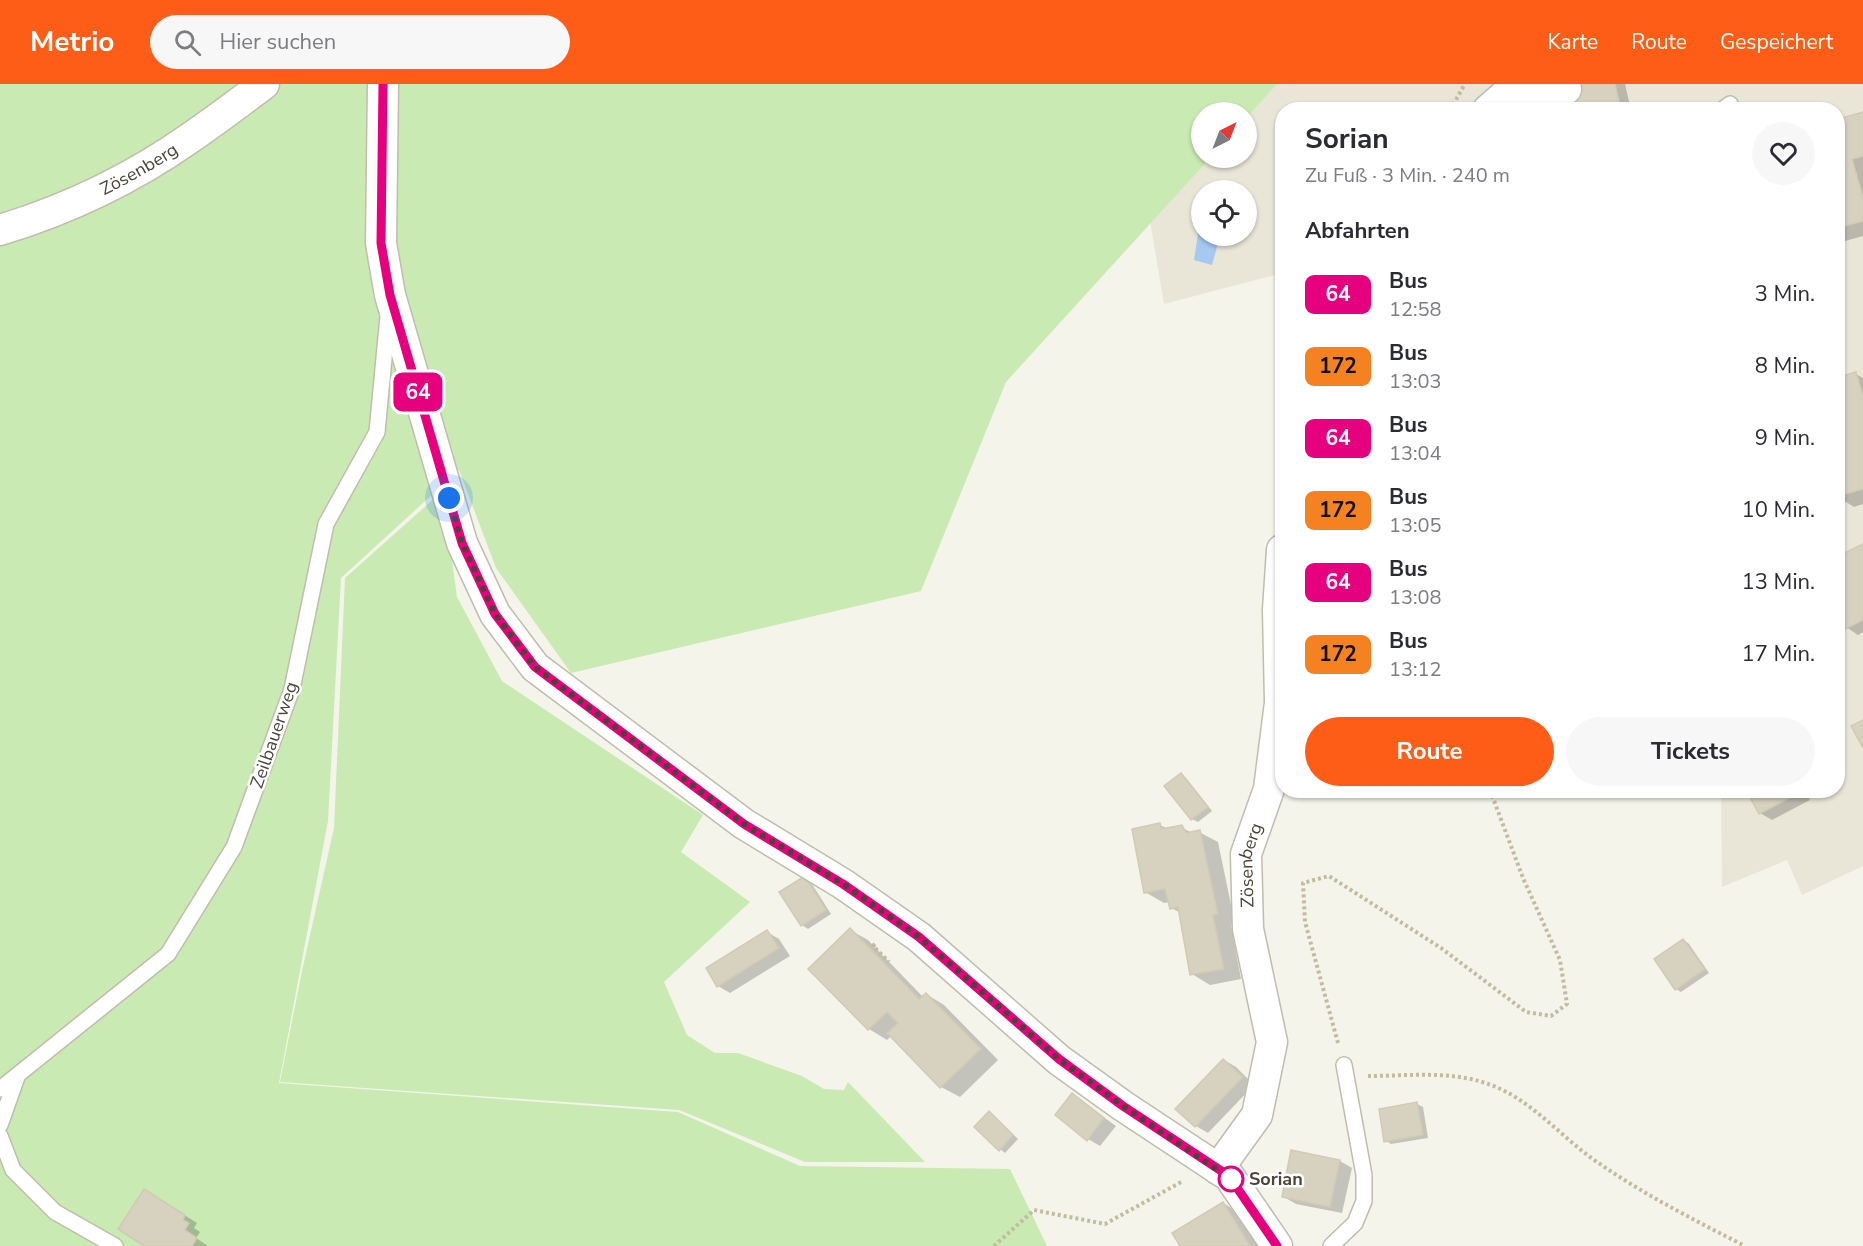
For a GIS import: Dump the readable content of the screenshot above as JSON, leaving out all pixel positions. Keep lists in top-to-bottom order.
{
  "streets": {
    "street": ["Zösenberg"],
    "lane": ["Zeilbauerweg"]
  },
  "places": ["Sorian"],
  "lines": ["bus line 64"],
  "north": "top right",
  "page": {
    "header": "Metrio",
    "search": "Hier suchen",
    "nav": ["Karte", "Route", "Gespeichert"],
    "on_map": "64",
    "heading": [
      ["Sorian", "Zu Fuß · 3 Min. · 240 m"],
      "Abfahrten"
    ],
    "list": [
      {
        "mark": "64",
        "name": "Bus",
        "note": "12:58",
        "value": "3 Min."
      },
      {
        "mark": "172",
        "name": "Bus",
        "note": "13:03",
        "value": "8 Min."
      },
      {
        "mark": "64",
        "name": "Bus",
        "note": "13:04",
        "value": "9 Min."
      },
      {
        "mark": "172",
        "name": "Bus",
        "note": "13:05",
        "value": "10 Min."
      },
      {
        "mark": "64",
        "name": "Bus",
        "note": "13:08",
        "value": "13 Min."
      },
      {
        "mark": "172",
        "name": "Bus",
        "note": "13:12",
        "value": "17 Min."
      }
    ],
    "buttons": ["Route", "Tickets"]
  }
}
